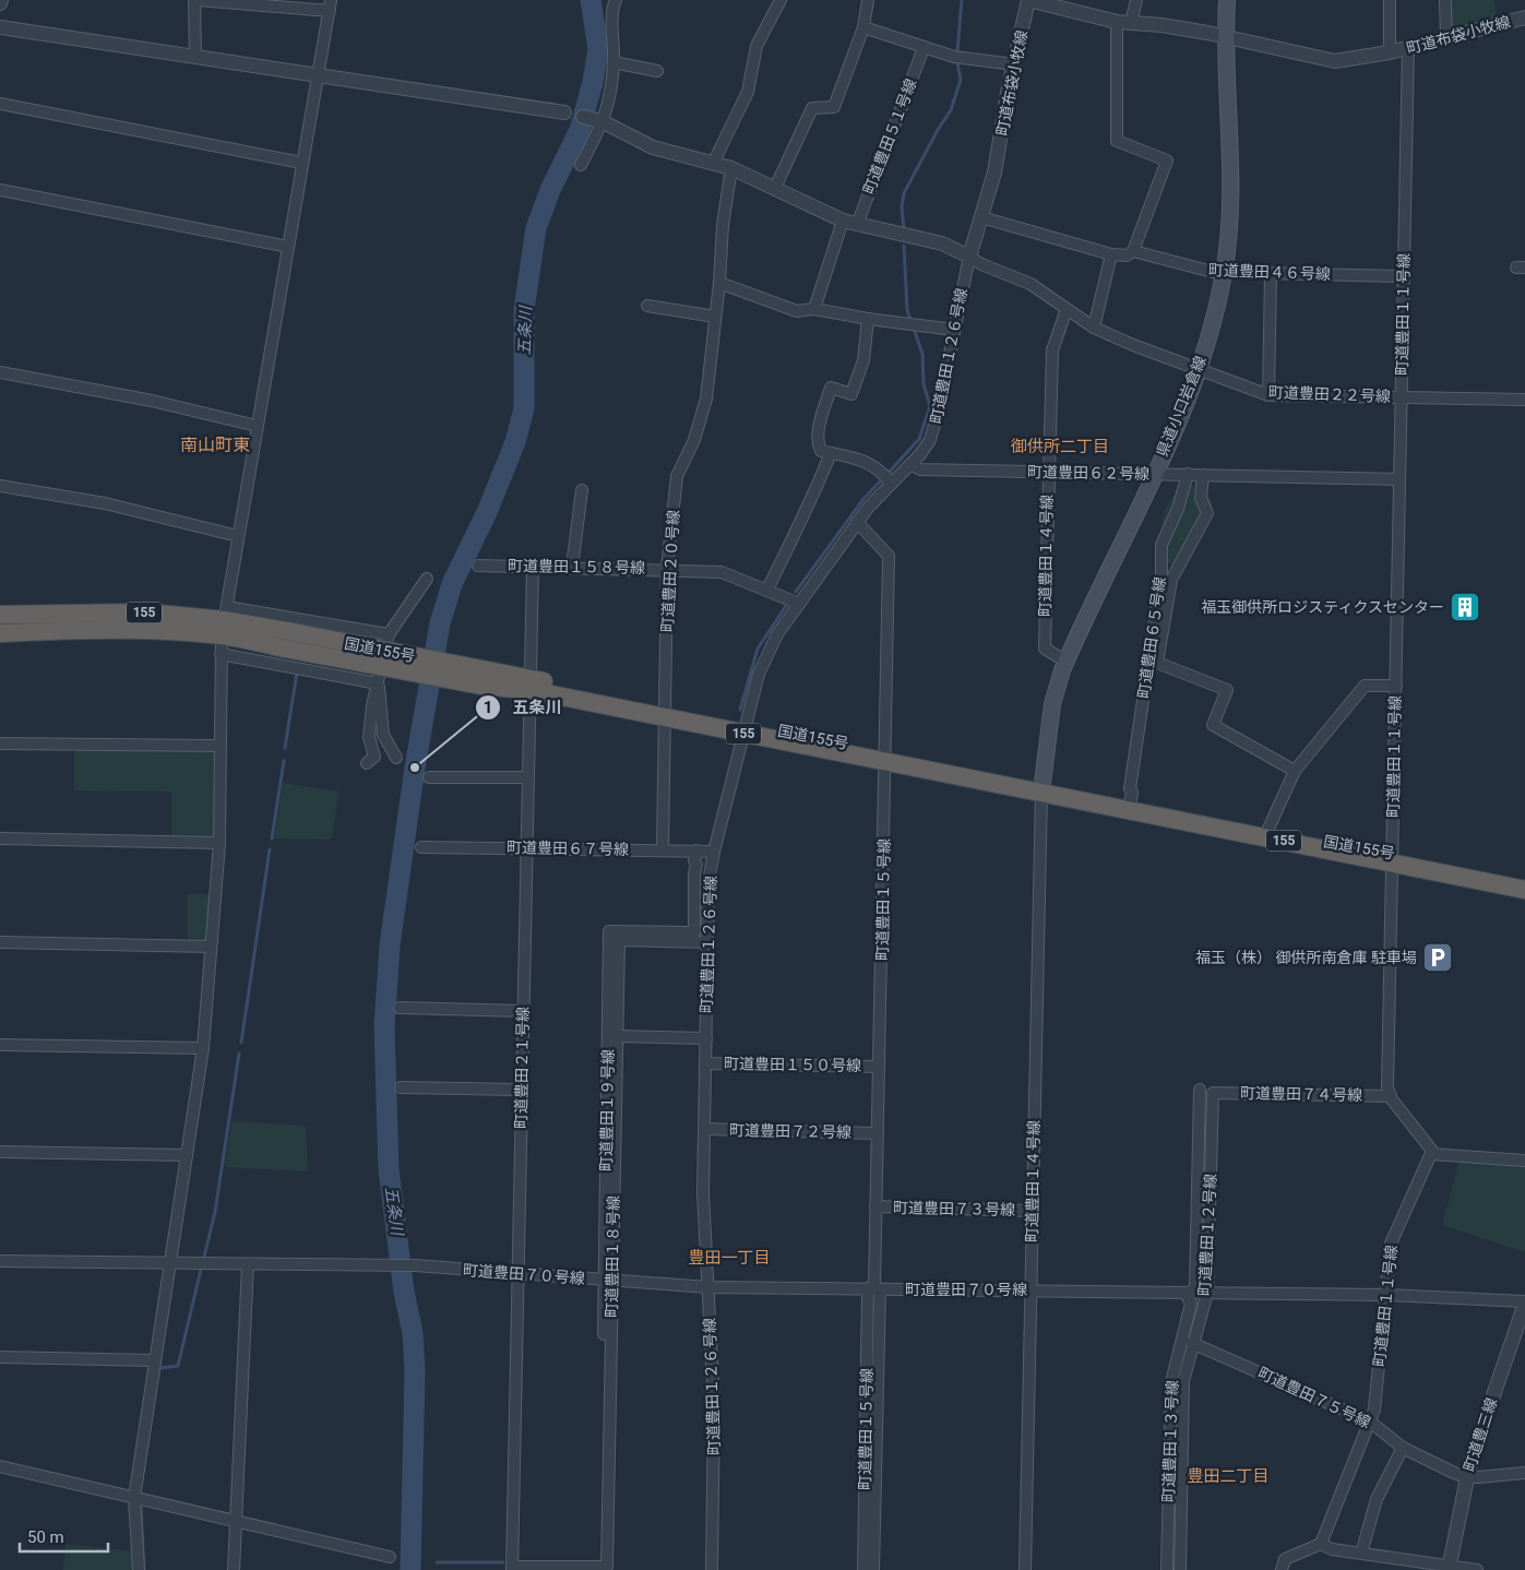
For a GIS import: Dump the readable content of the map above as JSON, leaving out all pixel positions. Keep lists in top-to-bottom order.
{
  "streets": {
    "highway": ["155", "国道155号"],
    "main road": ["県道小口岩倉線"],
    "street": [
      "町道布袋小牧線",
      "町道豊田５１号線",
      "町道豊田４６号線",
      "町道豊田１１号線",
      "町道豊田１２６号線",
      "町道豊田２２号線",
      "町道豊田６２号線",
      "町道豊田１４号線",
      "町道豊田１５８号線",
      "町道豊田２０号線",
      "町道豊田６５号線",
      "町道豊田６７号線",
      "町道豊田１５号線",
      "町道豊田１５０号線",
      "町道豊田２１号線",
      "町道豊田７４号線",
      "町道豊田１９号線",
      "町道豊田７２号線",
      "町道豊田７３号線",
      "町道豊田１２号線",
      "町道豊田１８号線",
      "町道豊田７０号線",
      "町道豊田７５号線",
      "町道豊三線",
      "町道豊田１３号線"
    ]
  },
  "crossings": [
    ["町道布袋小牧線", "町道豊田４６号線"],
    ["町道布袋小牧線", "町道豊田１１号線"],
    ["町道布袋小牧線", "町道豊田１２６号線"],
    ["町道布袋小牧線", "町道豊田２２号線"],
    ["町道布袋小牧線", "県道小口岩倉線"],
    ["町道豊田４６号線", "町道豊田１１号線"],
    ["町道豊田４６号線", "県道小口岩倉線"],
    ["町道豊田１１号線", "町道豊田２２号線"],
    ["町道豊田１１号線", "町道豊田６２号線"],
    ["町道豊田１１号線", "国道155号"],
    ["町道豊田１１号線", "町道豊田７４号線"],
    ["町道豊田１１号線", "町道豊田７０号線"],
    ["町道豊田１１号線", "町道豊田７５号線"],
    ["町道豊田１２６号線", "町道豊田２２号線"],
    ["町道豊田１２６号線", "町道豊田６２号線"],
    ["町道豊田１２６号線", "町道豊田１５８号線"],
    ["町道豊田１２６号線", "国道155号"],
    ["町道豊田１２６号線", "町道豊田６７号線"],
    ["町道豊田１２６号線", "町道豊田１５号線"],
    ["町道豊田１２６号線", "町道豊田１５０号線"],
    ["町道豊田１２６号線", "町道豊田７２号線"],
    ["町道豊田１２６号線", "町道豊田１８号線"],
    ["町道豊田１２６号線", "町道豊田７０号線"],
    ["町道豊田２２号線", "県道小口岩倉線"],
    ["町道豊田２２号線", "町道豊田１４号線"],
    ["県道小口岩倉線", "町道豊田６２号線"],
    ["県道小口岩倉線", "町道豊田１４号線"],
    ["県道小口岩倉線", "国道155号"],
    ["町道豊田６２号線", "町道豊田１４号線"],
    ["町道豊田６２号線", "町道豊田６５号線"],
    ["町道豊田１４号線", "国道155号"],
    ["町道豊田１４号線", "町道豊田７３号線"],
    ["町道豊田１４号線", "町道豊田７０号線"],
    ["町道豊田１５８号線", "町道豊田２０号線"],
    ["町道豊田１５８号線", "町道豊田２１号線"],
    ["町道豊田２０号線", "国道155号"],
    ["町道豊田２０号線", "町道豊田６７号線"],
    ["町道豊田６５号線", "国道155号"],
    ["国道155号", "町道豊田１５号線"],
    ["国道155号", "町道豊田２１号線"],
    ["町道豊田６７号線", "町道豊田２１号線"],
    ["町道豊田６７号線", "町道豊田１９号線"],
    ["町道豊田１５号線", "町道豊田１５０号線"],
    ["町道豊田１５号線", "町道豊田７２号線"],
    ["町道豊田１５号線", "町道豊田７３号線"],
    ["町道豊田１５号線", "町道豊田７０号線"],
    ["町道豊田２１号線", "町道豊田１８号線"],
    ["町道豊田２１号線", "町道豊田７０号線"],
    ["町道豊田７４号線", "町道豊田１２号線"],
    ["町道豊田１９号線", "町道豊田１８号線"],
    ["町道豊田１９号線", "町道豊田７０号線"],
    ["町道豊田１２号線", "町道豊田７０号線"],
    ["町道豊田１２号線", "町道豊田７５号線"],
    ["町道豊田１８号線", "町道豊田７０号線"],
    ["町道豊田７０号線", "町道豊三線"],
    ["町道豊田７０号線", "町道豊田１３号線"],
    ["町道豊田７５号線", "町道豊三線"]
  ],
  "districts": [
    "南山町東",
    "御供所二丁目",
    "豊田一丁目",
    "豊田二丁目"
  ],
  "water": ["五条川"],
  "places": {
    "building": ["福玉御供所ロジスティクスセンター"],
    "other": ["五条川"],
    "parking": ["福玉（株） 御供所南倉庫 駐車場"]
  },
  "scale_bar": "50 m"
}
